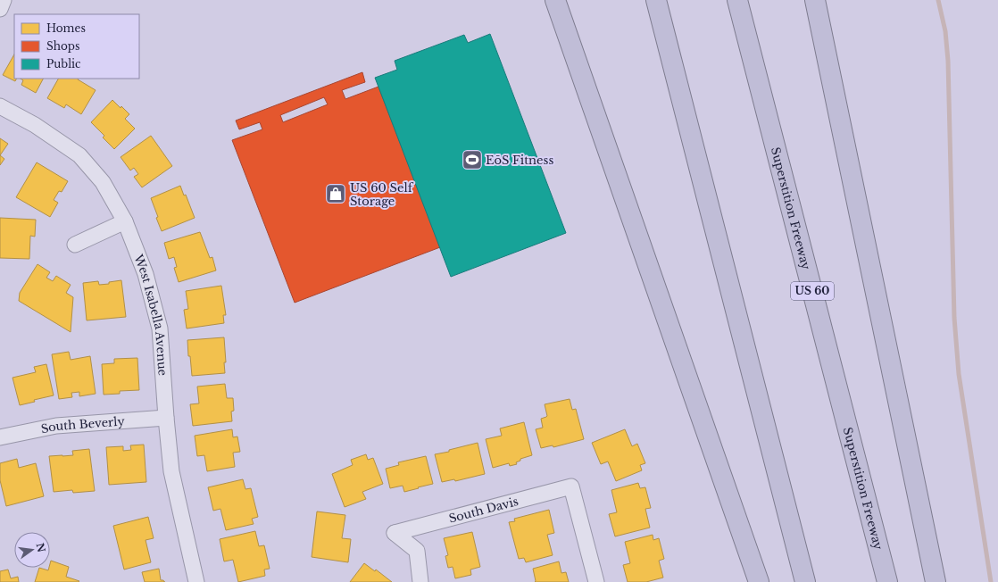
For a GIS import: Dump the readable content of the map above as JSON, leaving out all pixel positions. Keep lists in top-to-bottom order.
{
  "streets": {
    "highway": ["Superstition Freeway", "US 60"],
    "street": ["West Isabella Avenue", "South Beverly", "South Davis"]
  },
  "crossings": [
    ["West Isabella Avenue", "South Beverly"]
  ],
  "places": {
    "sports": ["EōS Fitness"],
    "shop": ["US 60 Self Storage"]
  },
  "legend": ["Homes", "Shops", "Public"],
  "north": "right"
}
